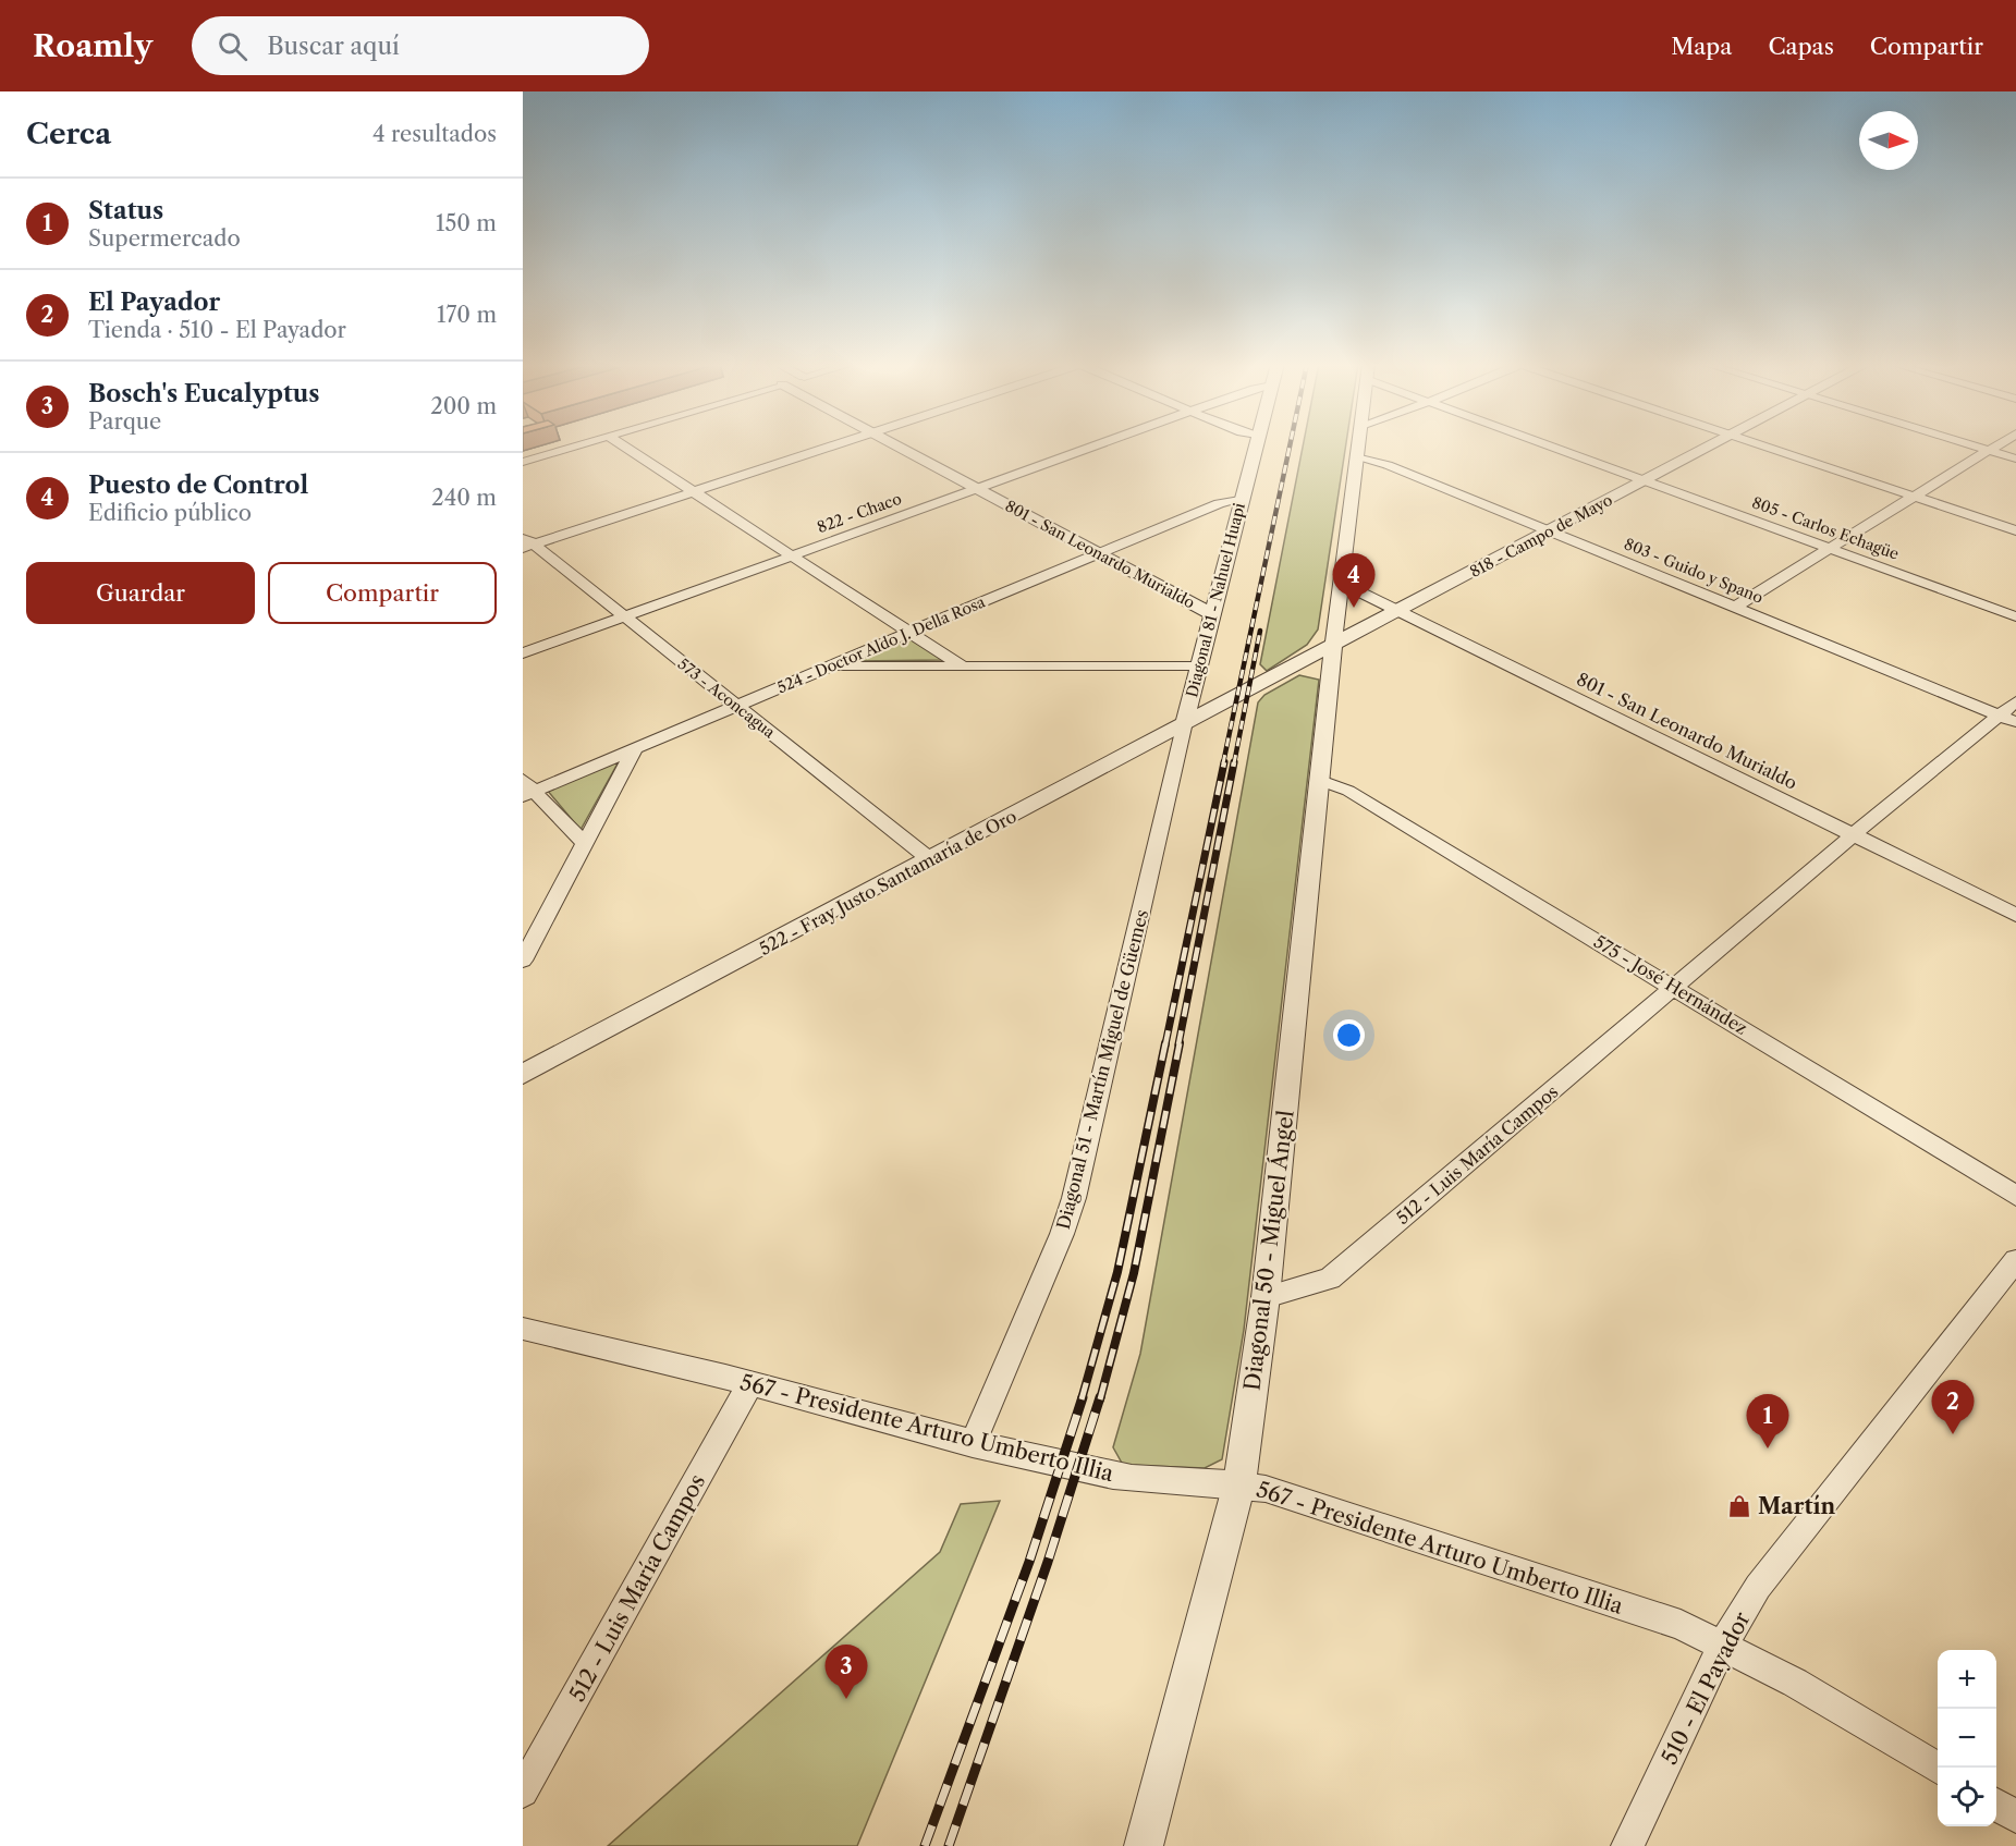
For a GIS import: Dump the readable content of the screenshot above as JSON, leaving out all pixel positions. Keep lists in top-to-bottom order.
{
  "streets": {
    "street": [
      "822 - Chaco",
      "805 - Carlos Echagüe",
      "818 - Campo de Mayo",
      "801 - San Leonardo Murialdo",
      "803 - Guido y Spano",
      "Diagonal 81 - Nahuel Huapi",
      "524 - Doctor Aldo J. Della Rosa",
      "573 - Aconcagua",
      "522 - Fray Justo Santamaría de Oro",
      "575 - José Hernández",
      "Diagonal 51 - Martín Miguel de Güemes",
      "512 - Luis María Campos",
      "Diagonal 50 - Miguel Ángel",
      "567 - Presidente Arturo Umberto Illia",
      "510 - El Payador"
    ]
  },
  "crossings": [
    ["822 - Chaco", "801 - San Leonardo Murialdo"],
    ["822 - Chaco", "573 - Aconcagua"],
    ["805 - Carlos Echagüe", "818 - Campo de Mayo"],
    ["818 - Campo de Mayo", "801 - San Leonardo Murialdo"],
    ["818 - Campo de Mayo", "803 - Guido y Spano"],
    ["818 - Campo de Mayo", "522 - Fray Justo Santamaría de Oro"],
    ["818 - Campo de Mayo", "Diagonal 50 - Miguel Ángel"],
    ["801 - San Leonardo Murialdo", "Diagonal 81 - Nahuel Huapi"],
    ["801 - San Leonardo Murialdo", "524 - Doctor Aldo J. Della Rosa"],
    ["801 - San Leonardo Murialdo", "512 - Luis María Campos"],
    ["801 - San Leonardo Murialdo", "Diagonal 50 - Miguel Ángel"],
    ["803 - Guido y Spano", "512 - Luis María Campos"],
    ["803 - Guido y Spano", "Diagonal 50 - Miguel Ángel"],
    ["Diagonal 81 - Nahuel Huapi", "524 - Doctor Aldo J. Della Rosa"],
    ["Diagonal 81 - Nahuel Huapi", "522 - Fray Justo Santamaría de Oro"],
    ["Diagonal 81 - Nahuel Huapi", "Diagonal 51 - Martín Miguel de Güemes"],
    ["524 - Doctor Aldo J. Della Rosa", "573 - Aconcagua"],
    ["573 - Aconcagua", "522 - Fray Justo Santamaría de Oro"],
    ["522 - Fray Justo Santamaría de Oro", "Diagonal 51 - Martín Miguel de Güemes"],
    ["575 - José Hernández", "512 - Luis María Campos"],
    ["575 - José Hernández", "Diagonal 50 - Miguel Ángel"],
    ["Diagonal 51 - Martín Miguel de Güemes", "567 - Presidente Arturo Umberto Illia"],
    ["512 - Luis María Campos", "Diagonal 50 - Miguel Ángel"],
    ["512 - Luis María Campos", "567 - Presidente Arturo Umberto Illia"],
    ["Diagonal 50 - Miguel Ángel", "567 - Presidente Arturo Umberto Illia"],
    ["567 - Presidente Arturo Umberto Illia", "510 - El Payador"]
  ],
  "places": {
    "shop": ["Martín"]
  },
  "north": "right",
  "page": {
    "header": "Roamly",
    "search": "Buscar aquí",
    "nav": ["Mapa", "Capas", "Compartir"],
    "heading": ["Cerca", "4 resultados"],
    "list": [
      {
        "mark": "1",
        "name": "Status",
        "note": "Supermercado",
        "value": "150 m"
      },
      {
        "mark": "2",
        "name": "El Payador",
        "note": "Tienda · 510 - El Payador",
        "value": "170 m"
      },
      {
        "mark": "3",
        "name": "Bosch's Eucalyptus",
        "note": "Parque",
        "value": "200 m"
      },
      {
        "mark": "4",
        "name": "Puesto de Control",
        "note": "Edificio público",
        "value": "240 m"
      }
    ],
    "buttons": ["Guardar", "Compartir"],
    "pins": [
      "4",
      "2",
      "1",
      "3"
    ],
    "map_buttons": ["+", "−"]
  }
}
